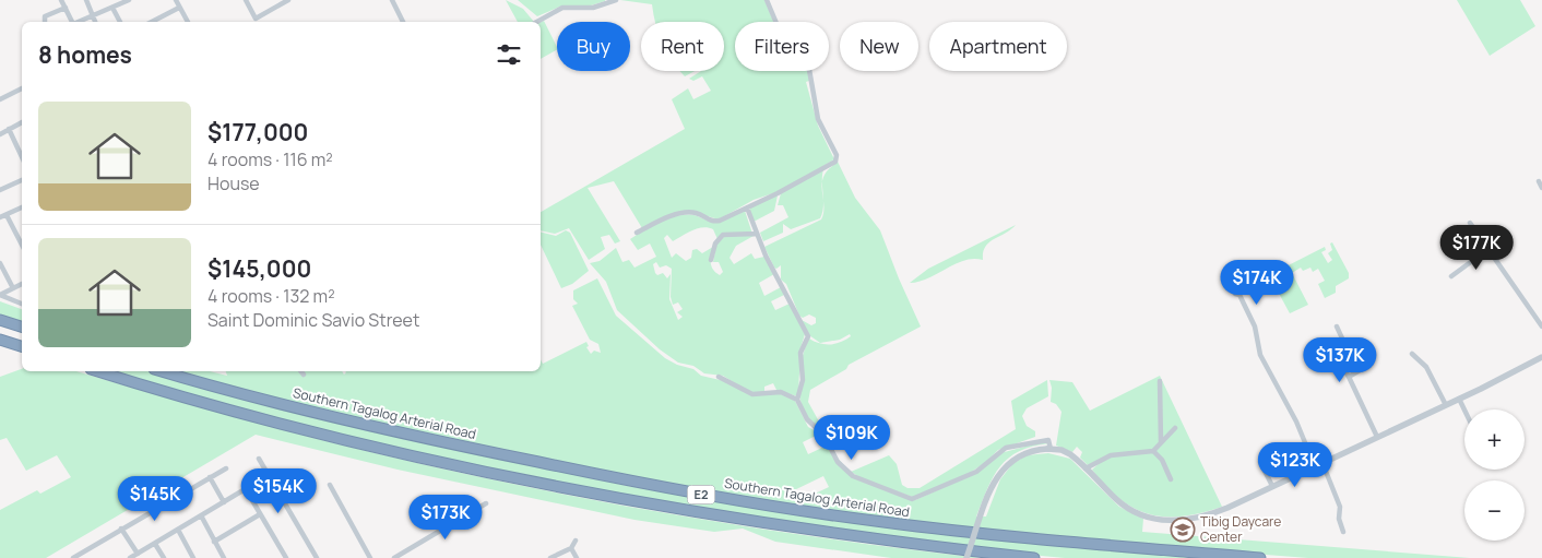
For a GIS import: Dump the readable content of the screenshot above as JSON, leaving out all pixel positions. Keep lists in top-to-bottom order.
{
  "streets": {
    "highway": ["Southern Tagalog Arterial Road", "E2"]
  },
  "places": {
    "school or university": ["Tibig Daycare Center"]
  },
  "page": {
    "chip": [
      "Buy",
      "Rent",
      "Filters",
      "New",
      "Apartment"
    ],
    "heading": "8 homes",
    "list": [
      {
        "name": "$177,000",
        "note": "4 rooms · 116 m² · House"
      },
      {
        "name": "$145,000",
        "note": "4 rooms · 132 m² · Saint Dominic Savio Street"
      }
    ],
    "price": [
      "$177K",
      "$174K",
      "$137K",
      "$109K",
      "$123K",
      "$154K",
      "$145K",
      "$173K"
    ],
    "map_buttons": ["+", "−"]
  }
}
